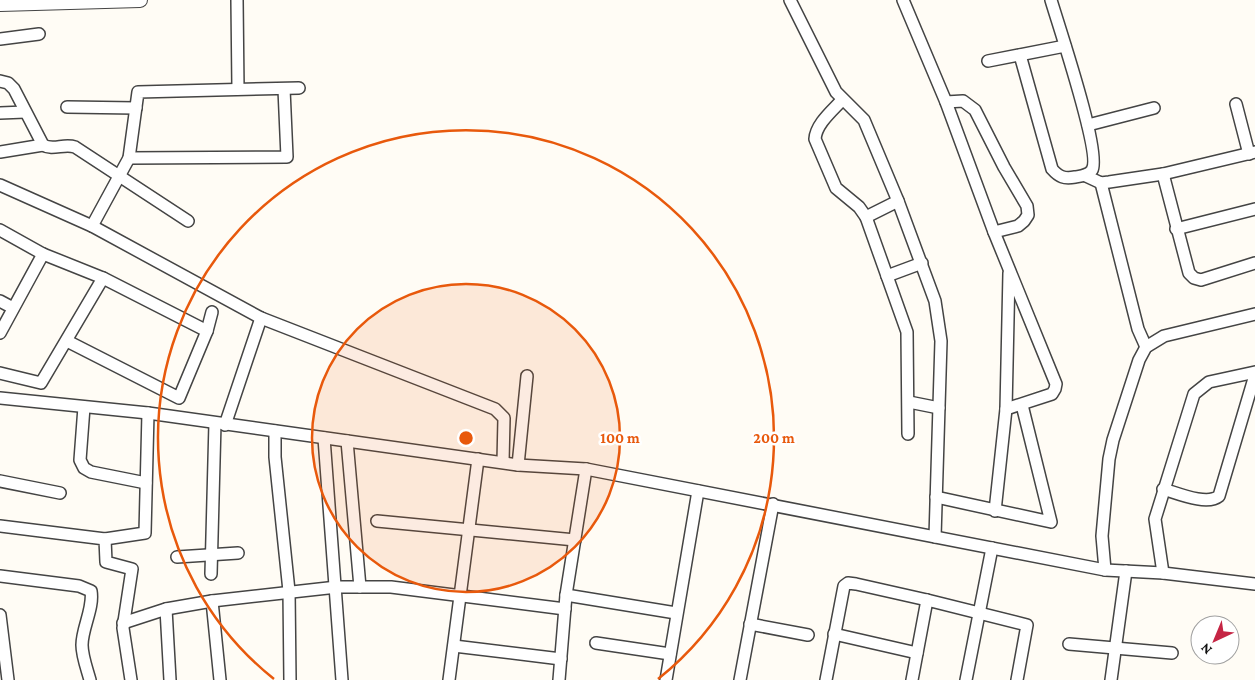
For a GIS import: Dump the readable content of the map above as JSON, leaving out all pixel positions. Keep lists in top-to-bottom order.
{
  "north": "bottom left",
  "rings": ["100 m", "200 m"]
}
